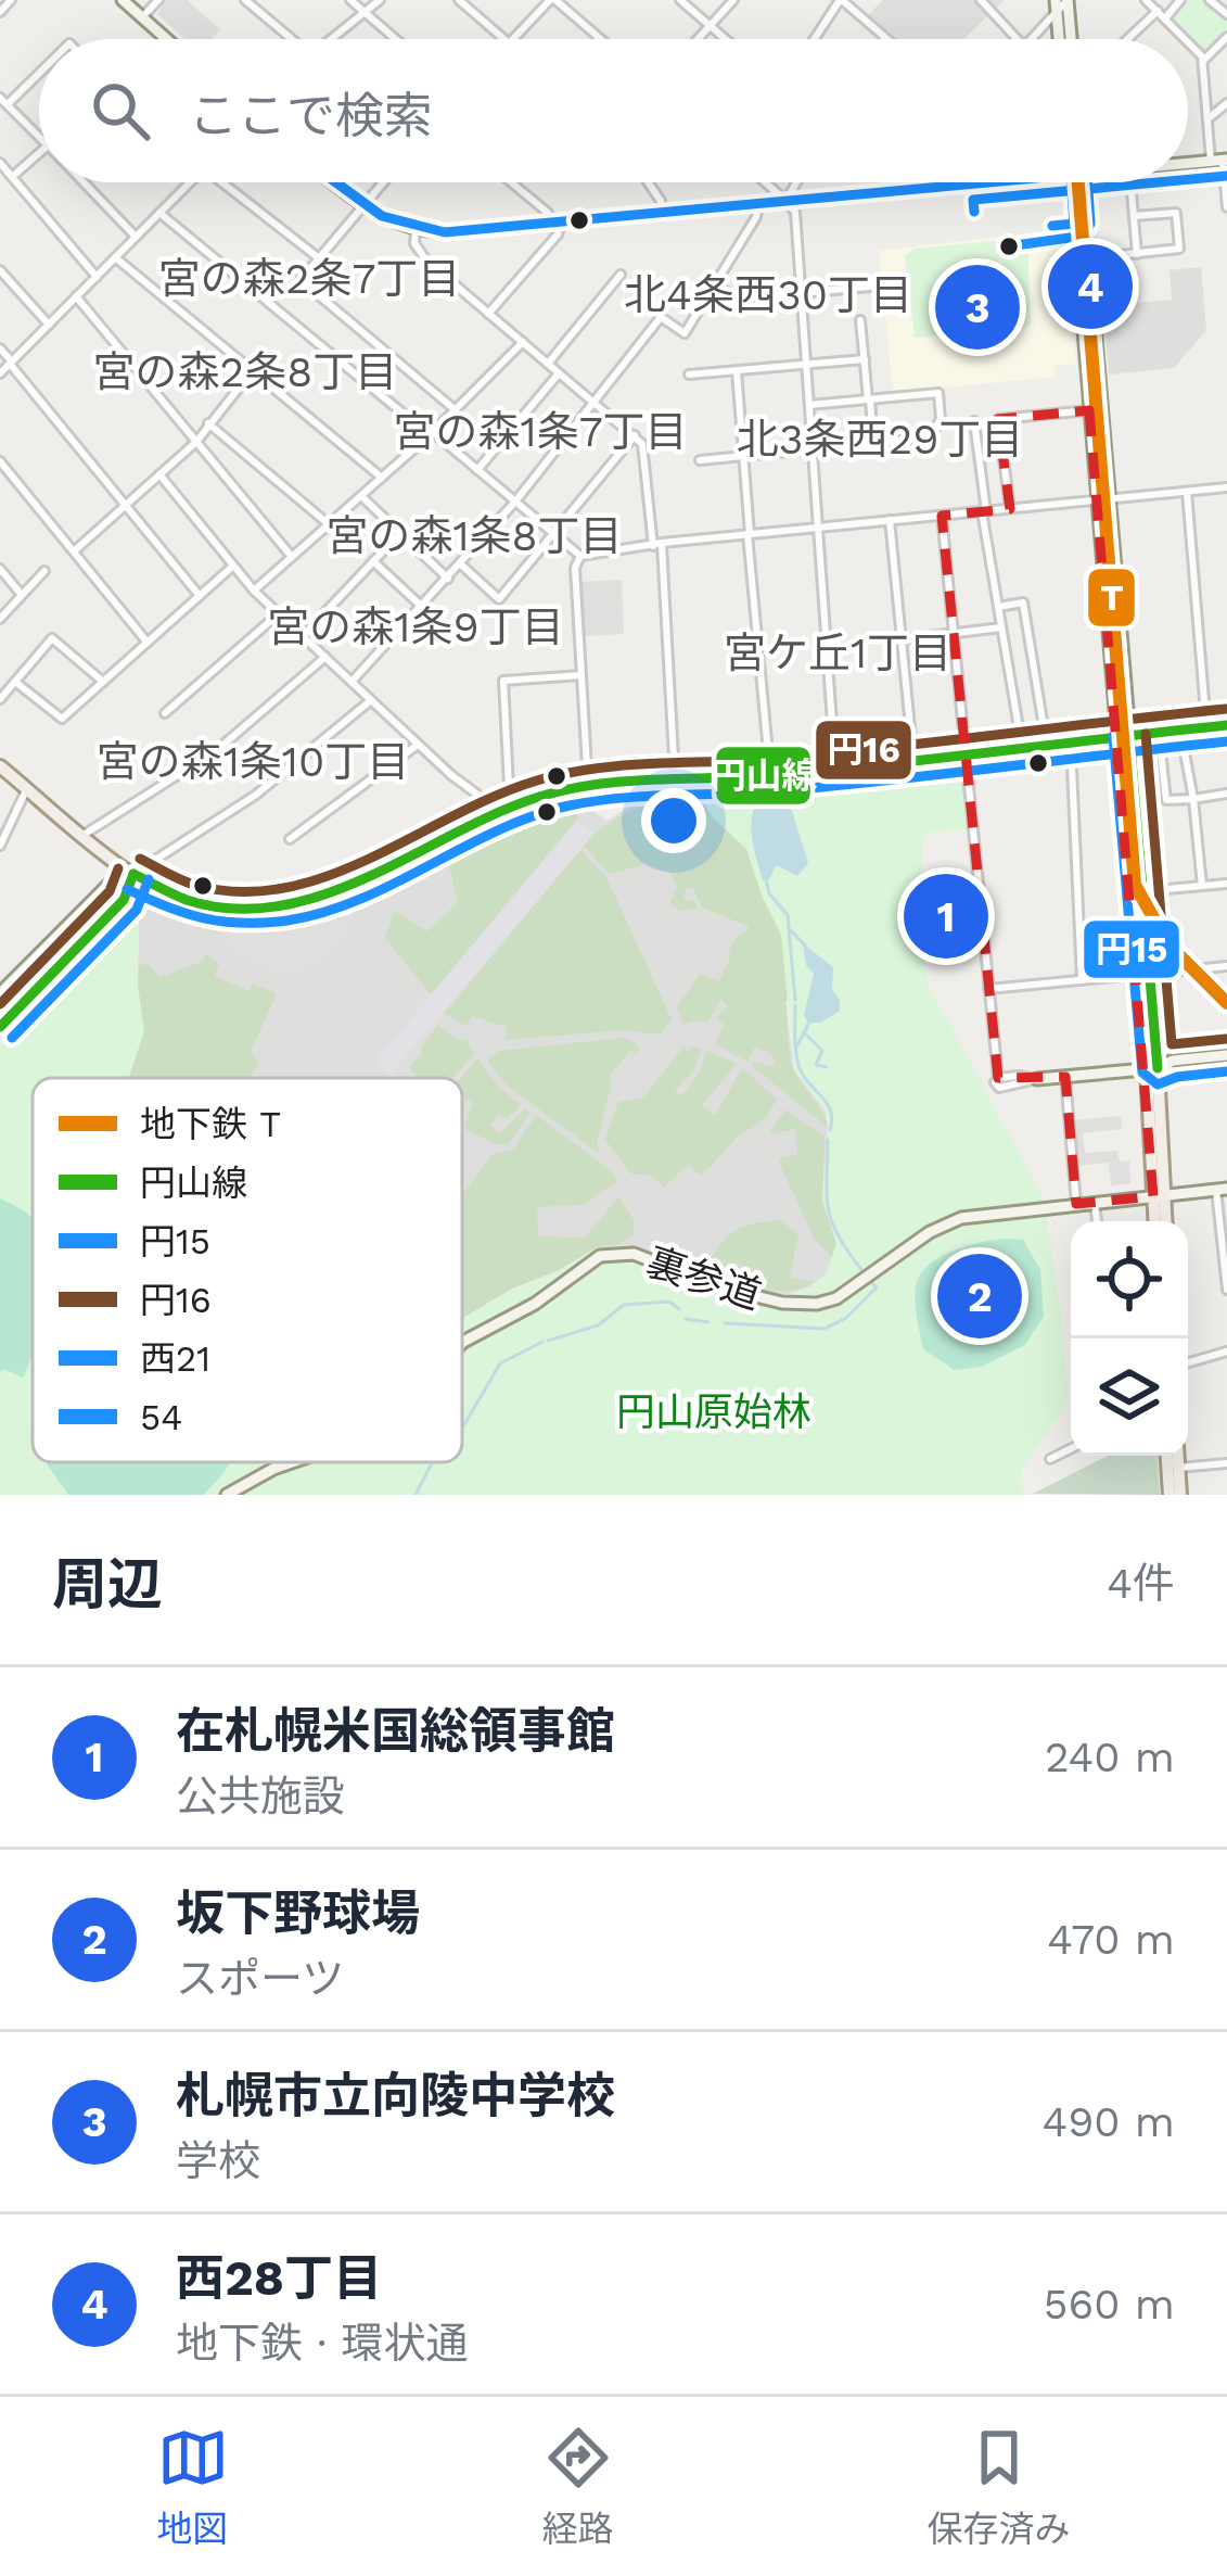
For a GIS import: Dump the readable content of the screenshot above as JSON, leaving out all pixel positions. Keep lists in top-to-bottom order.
{
  "streets": {
    "street": ["裏参道"]
  },
  "districts": [
    "宮の森2条7丁目",
    "北4条西30丁目",
    "宮の森2条8丁目",
    "宮の森1条7丁目",
    "北3条西29丁目",
    "宮の森1条8丁目",
    "宮の森1条9丁目",
    "宮ケ丘1丁目",
    "宮の森1条10丁目"
  ],
  "parks": ["円山原始林"],
  "lines": [
    "transit line 54",
    "metro line T",
    "transit line 西21",
    "transit line 円16",
    "transit line 円山線",
    "transit line 円15"
  ],
  "legend": [
    "地下鉄 T",
    "円山線",
    "円15",
    "円16",
    "西21",
    "54"
  ],
  "page": {
    "search": "ここで検索",
    "pins": [
      "4",
      "3",
      "1",
      "2"
    ],
    "heading": ["周辺", "4件"],
    "list": [
      {
        "mark": "1",
        "name": "在札幌米国総領事館",
        "note": "公共施設",
        "value": "240 m"
      },
      {
        "mark": "2",
        "name": "坂下野球場",
        "note": "スポーツ",
        "value": "470 m"
      },
      {
        "mark": "3",
        "name": "札幌市立向陵中学校",
        "note": "学校",
        "value": "490 m"
      },
      {
        "mark": "4",
        "name": "西28丁目",
        "note": "地下鉄 · 環状通",
        "value": "560 m"
      }
    ],
    "nav": ["地図", "経路", "保存済み"]
  }
}
